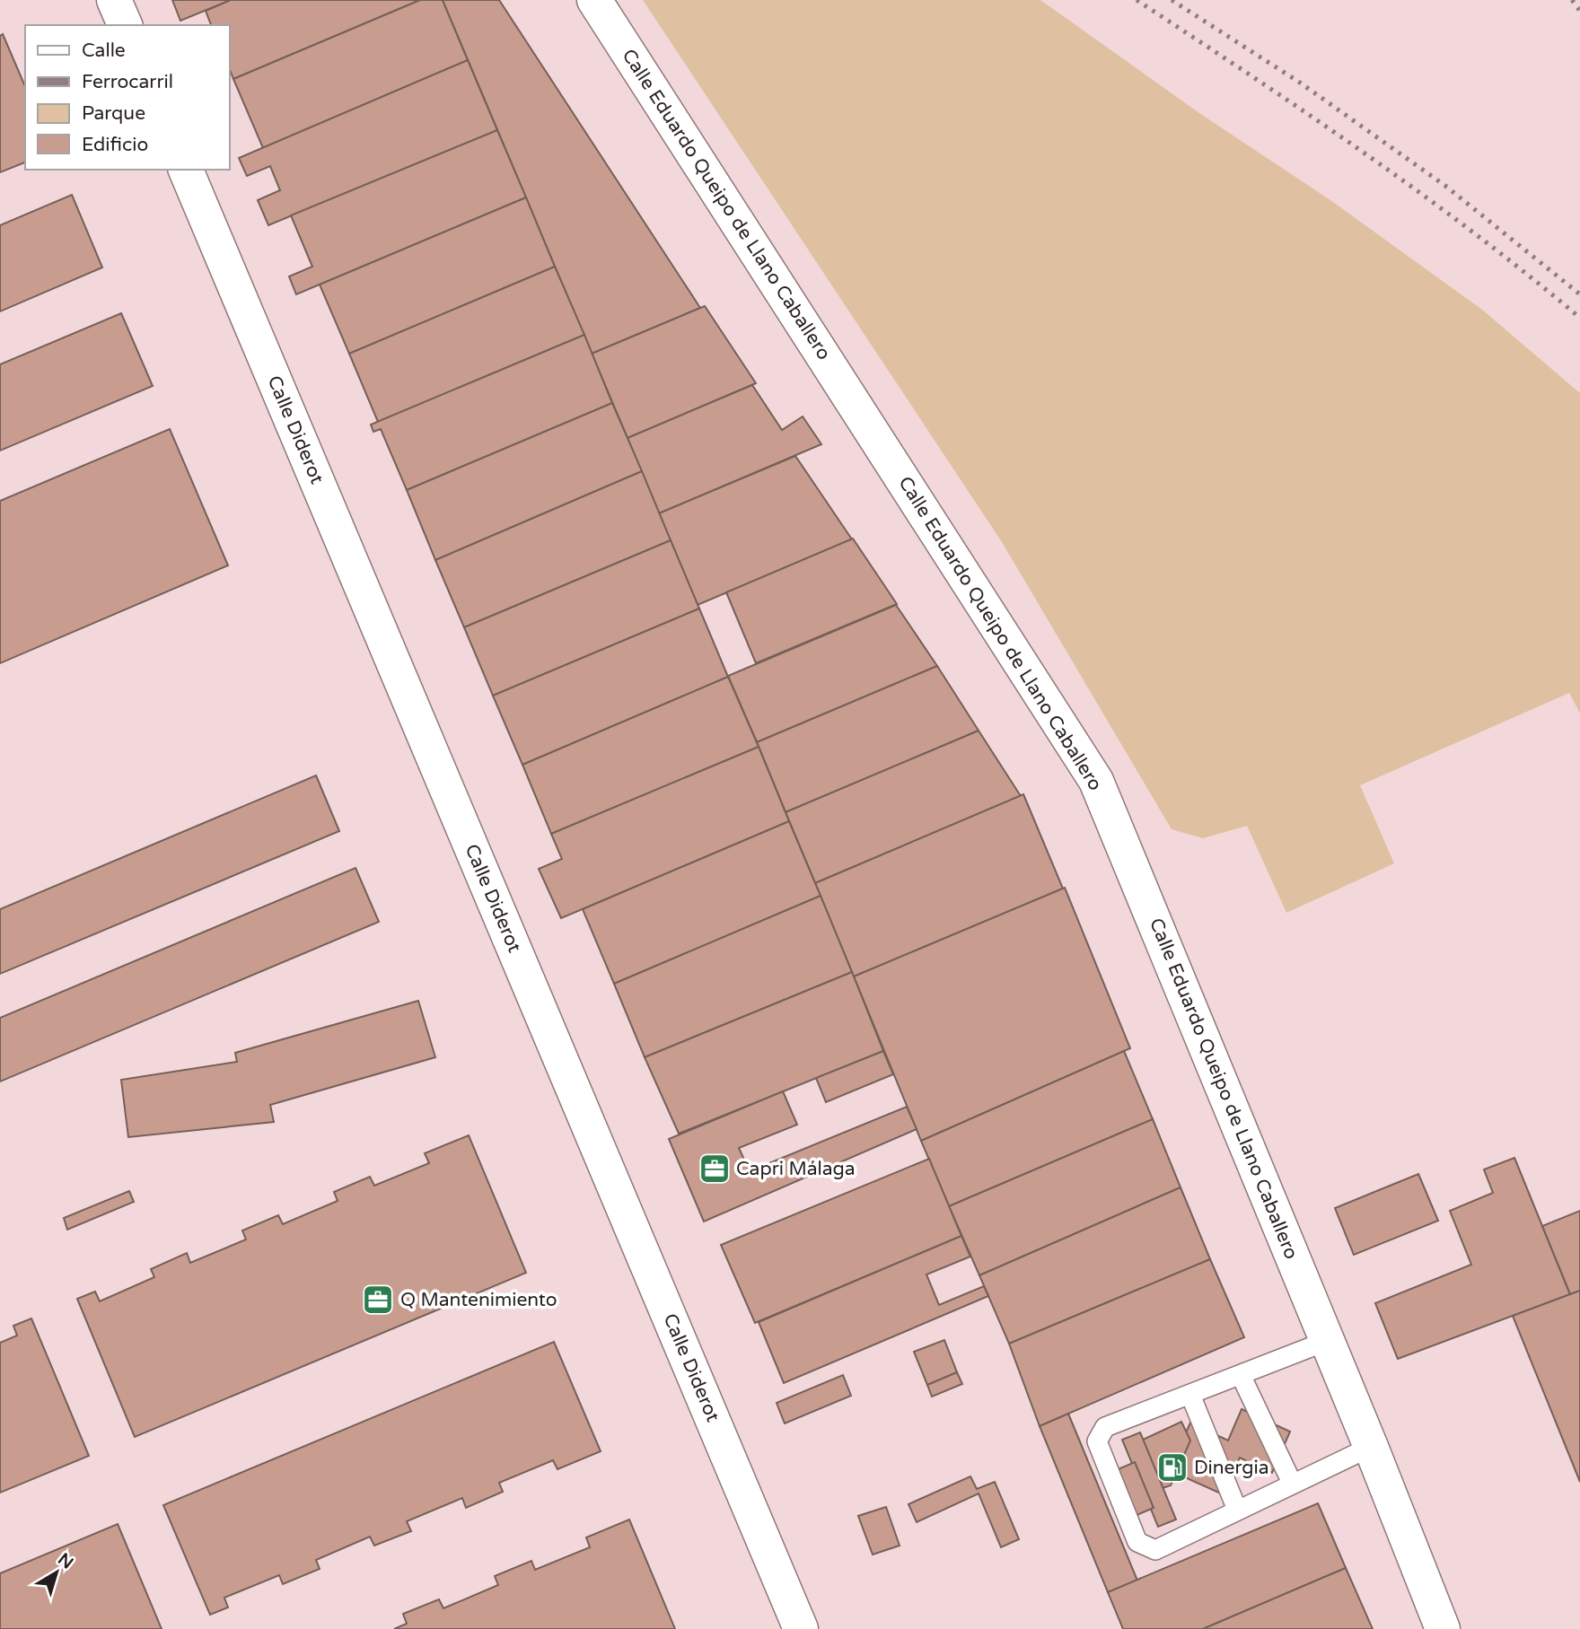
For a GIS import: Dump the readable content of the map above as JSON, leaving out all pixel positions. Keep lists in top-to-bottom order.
{
  "streets": {
    "street": ["Calle Eduardo Queipo de Llano Caballero", "Calle Diderot"]
  },
  "places": {
    "office": ["Capri Málaga", "Q Mantenimiento"],
    "fuel station": ["Dinergia"]
  },
  "legend": [
    "Calle",
    "Ferrocarril",
    "Parque",
    "Edificio"
  ],
  "north": "top right"
}
